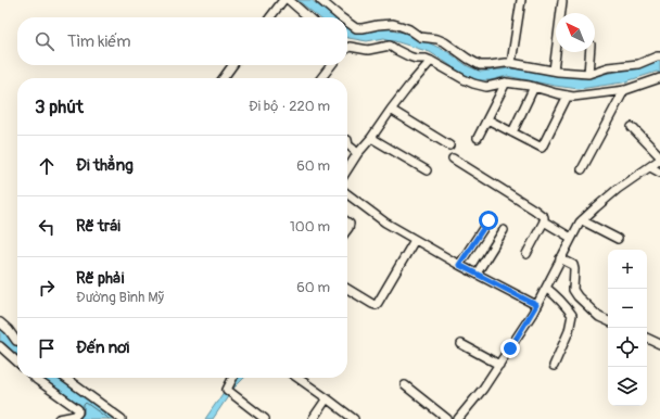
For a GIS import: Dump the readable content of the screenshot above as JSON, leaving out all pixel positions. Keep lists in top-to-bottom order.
{
  "north": "top left",
  "page": {
    "search": "Tìm kiếm",
    "heading": ["3 phút", "Đi bộ · 220 m"],
    "list": [
      ["Đi thẳng", "60 m"],
      ["Rẽ trái", "100 m"],
      ["Rẽ phải", "Đường Bình Mỹ", "60 m"],
      "Đến nơi"
    ],
    "map_buttons": ["+", "−"]
  }
}
